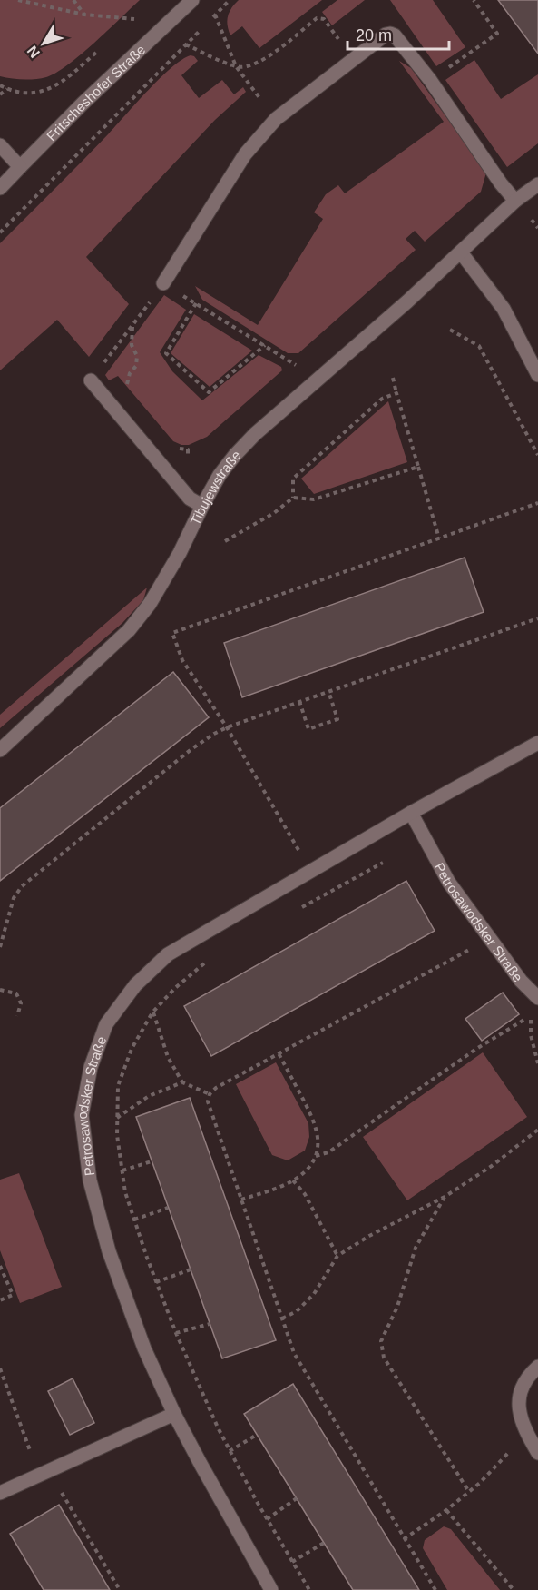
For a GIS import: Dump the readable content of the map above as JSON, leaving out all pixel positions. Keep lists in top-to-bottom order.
{
  "streets": {
    "street": ["Fritscheshofer Straße", "Tibujewstraße", "Petrosawodsker Straße"]
  },
  "scale_bar": "20 m",
  "north": "bottom left"
}
